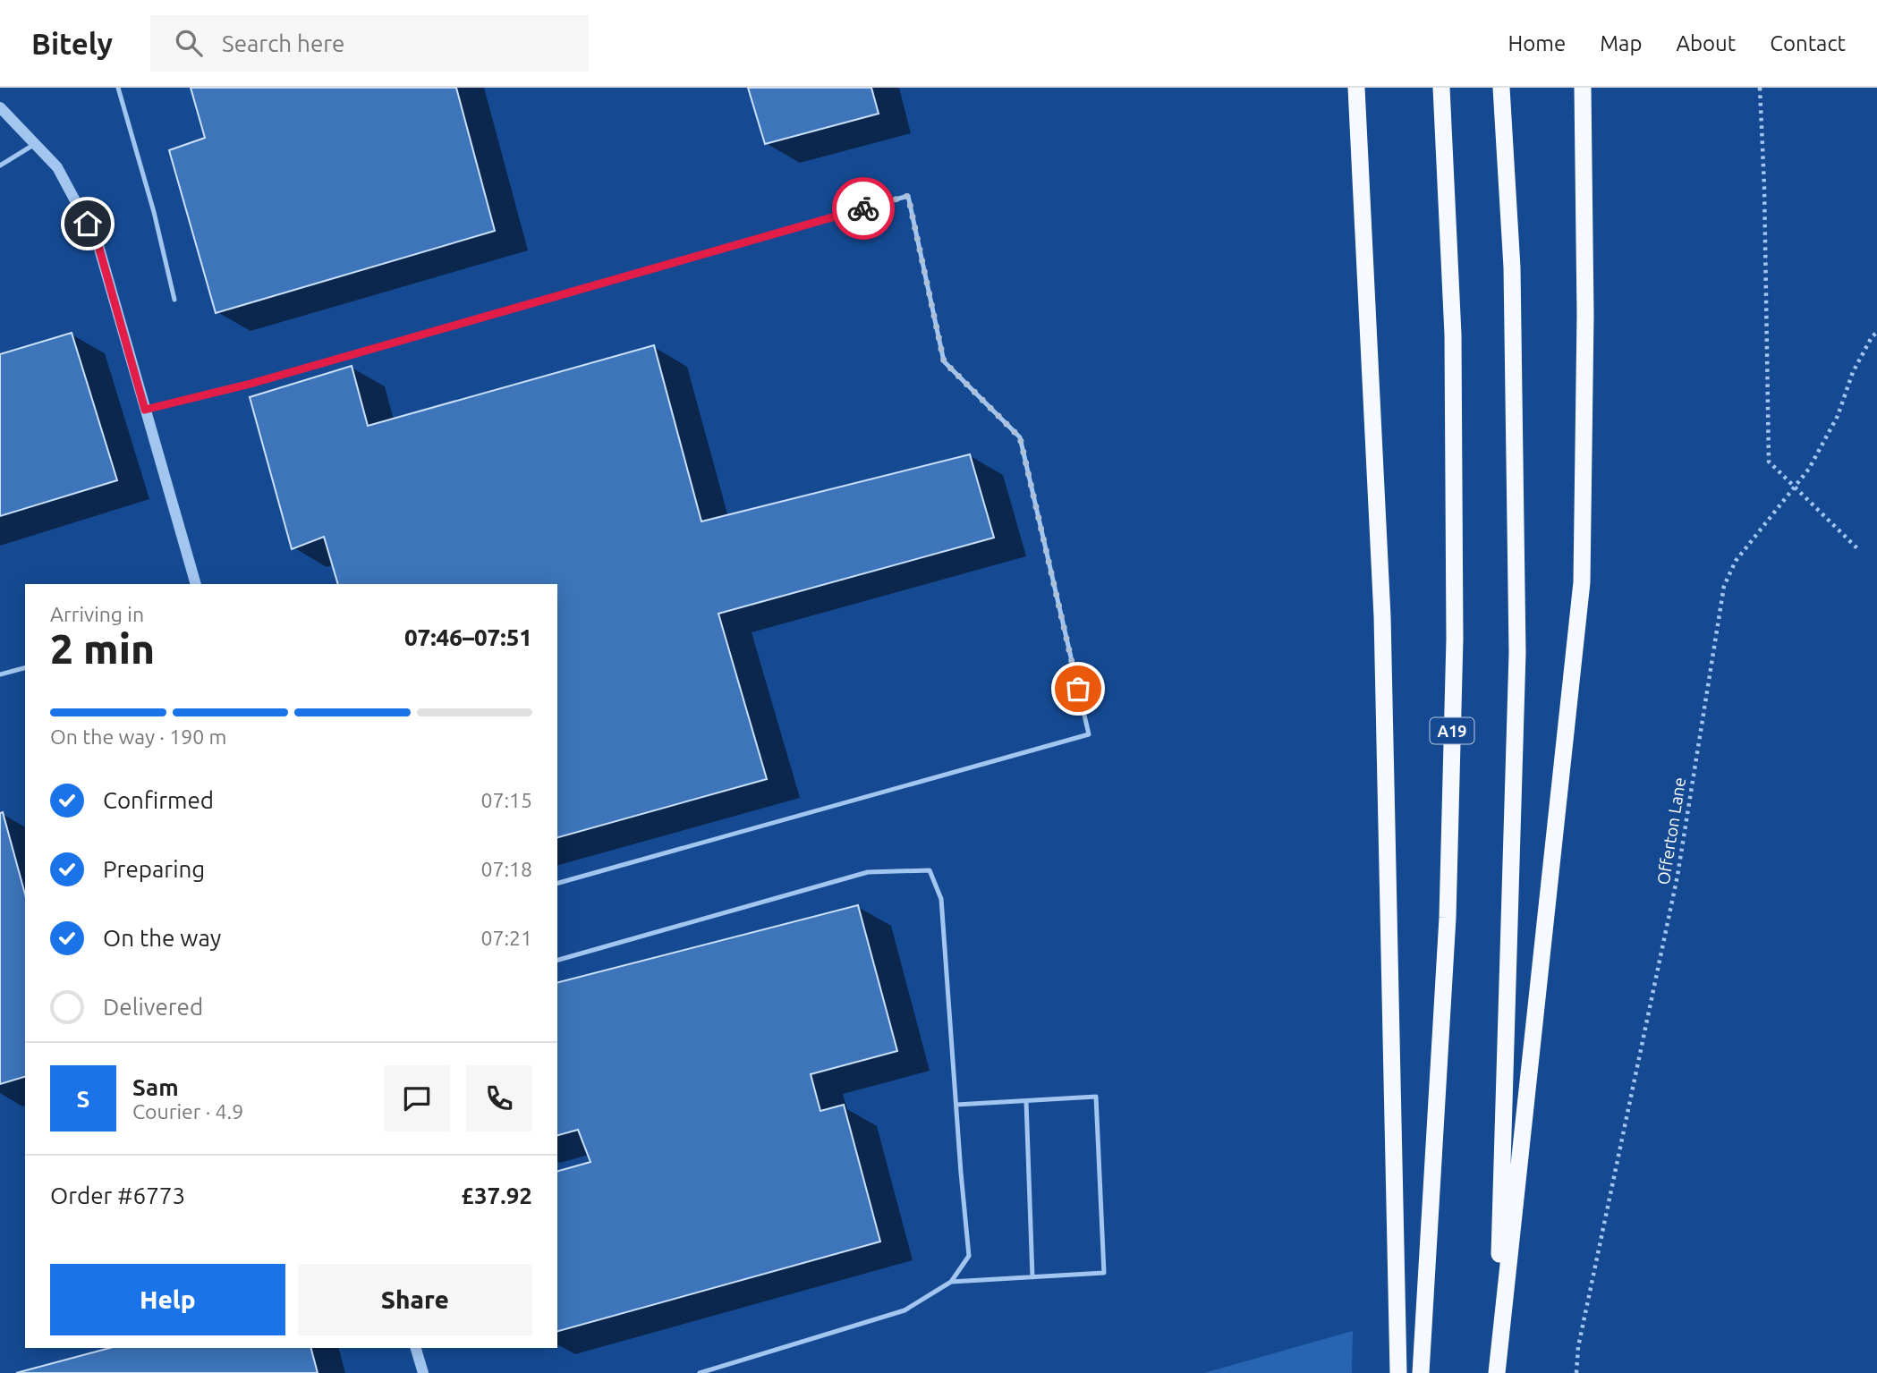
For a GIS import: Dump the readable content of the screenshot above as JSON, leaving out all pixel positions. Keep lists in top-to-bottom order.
{
  "streets": {
    "highway": ["A19"],
    "path": ["Offerton Lane"]
  },
  "page": {
    "header": "Bitely",
    "search": "Search here",
    "nav": [
      "Home",
      "Map",
      "About",
      "Contact"
    ],
    "heading": ["2 min", "Arriving in", "07:46–07:51"],
    "panel": [
      "Sam",
      "Courier · 4.9",
      "Order #6773",
      "£37.92"
    ],
    "bar": "On the way · 190 m",
    "list": [
      ["Confirmed", "07:15"],
      ["Preparing", "07:18"],
      ["On the way", "07:21"],
      "Delivered"
    ],
    "round": "S",
    "buttons": ["Help", "Share"]
  }
}
